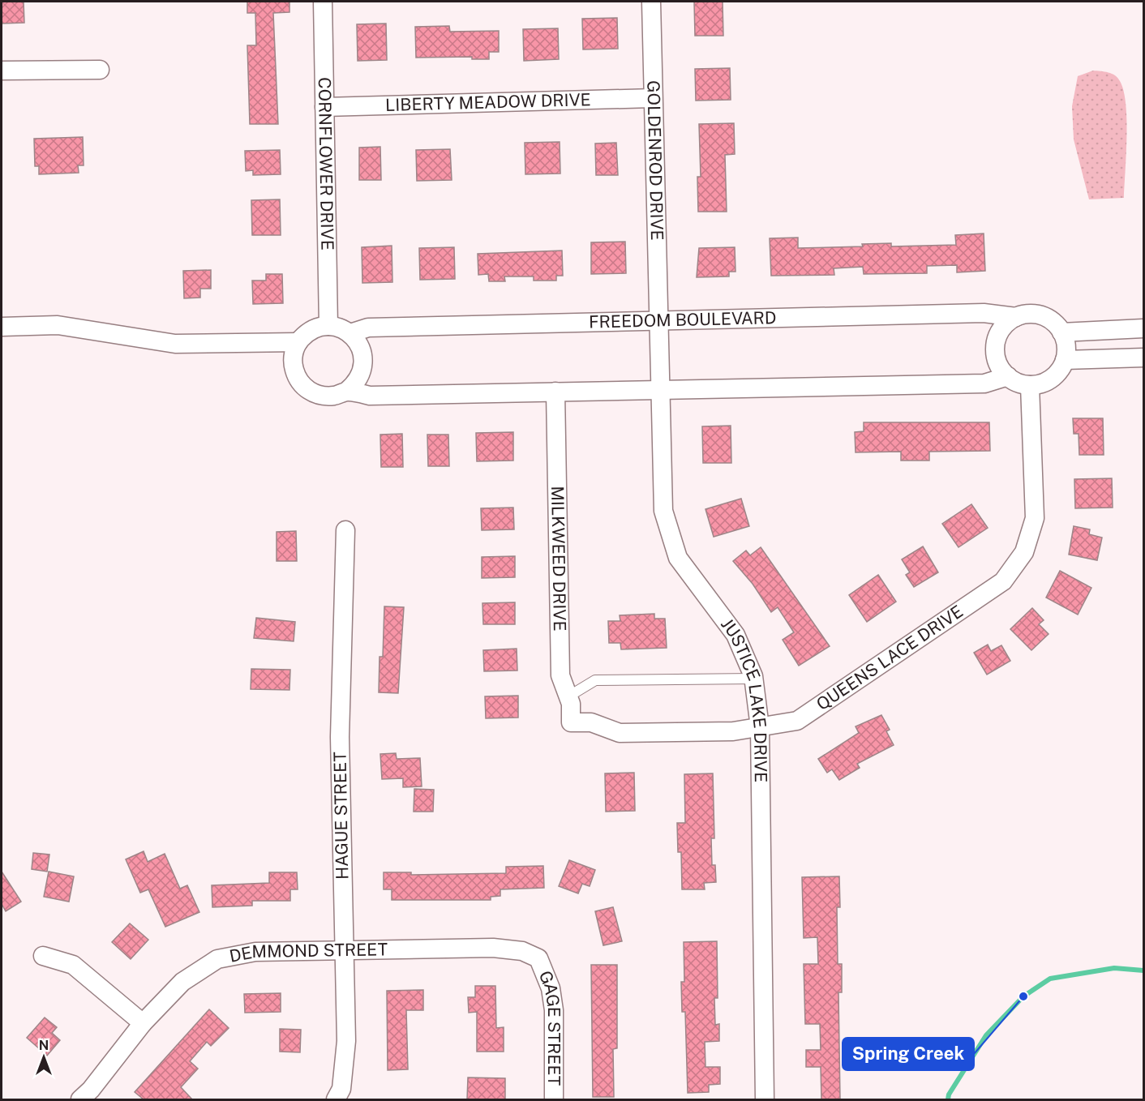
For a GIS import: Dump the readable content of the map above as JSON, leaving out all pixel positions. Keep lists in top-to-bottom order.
{
  "streets": {
    "street": [
      "LIBERTY MEADOW DRIVE",
      "GOLDENROD DRIVE",
      "CORNFLOWER DRIVE",
      "FREEDOM BOULEVARD",
      "MILKWEED DRIVE",
      "QUEENS LACE DRIVE",
      "JUSTICE LAKE DRIVE",
      "HAGUE STREET",
      "DEMMOND STREET",
      "GAGE STREET"
    ]
  },
  "crossings": [
    ["LIBERTY MEADOW DRIVE", "GOLDENROD DRIVE"],
    ["LIBERTY MEADOW DRIVE", "CORNFLOWER DRIVE"],
    ["GOLDENROD DRIVE", "FREEDOM BOULEVARD"],
    ["GOLDENROD DRIVE", "JUSTICE LAKE DRIVE"],
    ["CORNFLOWER DRIVE", "FREEDOM BOULEVARD"],
    ["FREEDOM BOULEVARD", "QUEENS LACE DRIVE"],
    ["FREEDOM BOULEVARD", "JUSTICE LAKE DRIVE"],
    ["MILKWEED DRIVE", "QUEENS LACE DRIVE"],
    ["QUEENS LACE DRIVE", "JUSTICE LAKE DRIVE"],
    ["HAGUE STREET", "DEMMOND STREET"],
    ["DEMMOND STREET", "GAGE STREET"]
  ],
  "places": ["Spring Creek"],
  "north": "top"
}
